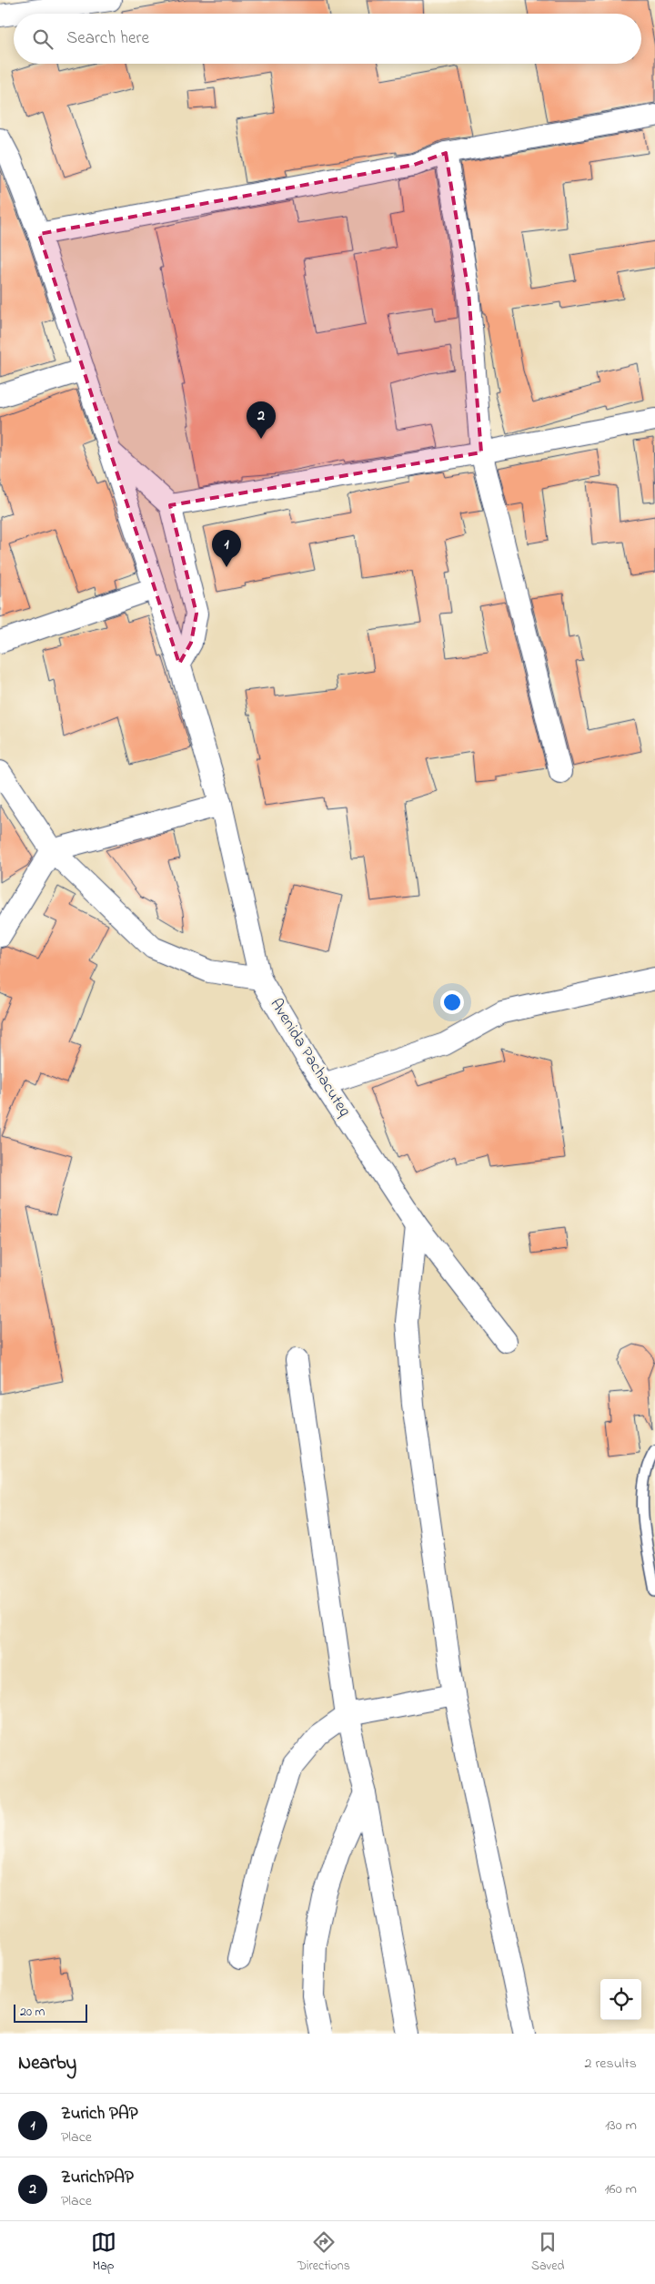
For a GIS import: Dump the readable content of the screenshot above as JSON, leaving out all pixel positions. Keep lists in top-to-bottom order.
{
  "streets": {
    "street": ["Avenida Pachacuteq"]
  },
  "scale_bar": "20 m",
  "page": {
    "search": "Search here",
    "pins": ["2", "1"],
    "scale": "20 m",
    "heading": ["Nearby", "2 results"],
    "list": [
      {
        "mark": "1",
        "name": "Zurich PAP",
        "note": "Place",
        "value": "130 m"
      },
      {
        "mark": "2",
        "name": "ZurichPAP",
        "note": "Place",
        "value": "160 m"
      }
    ],
    "nav": ["Map", "Directions", "Saved"]
  }
}
